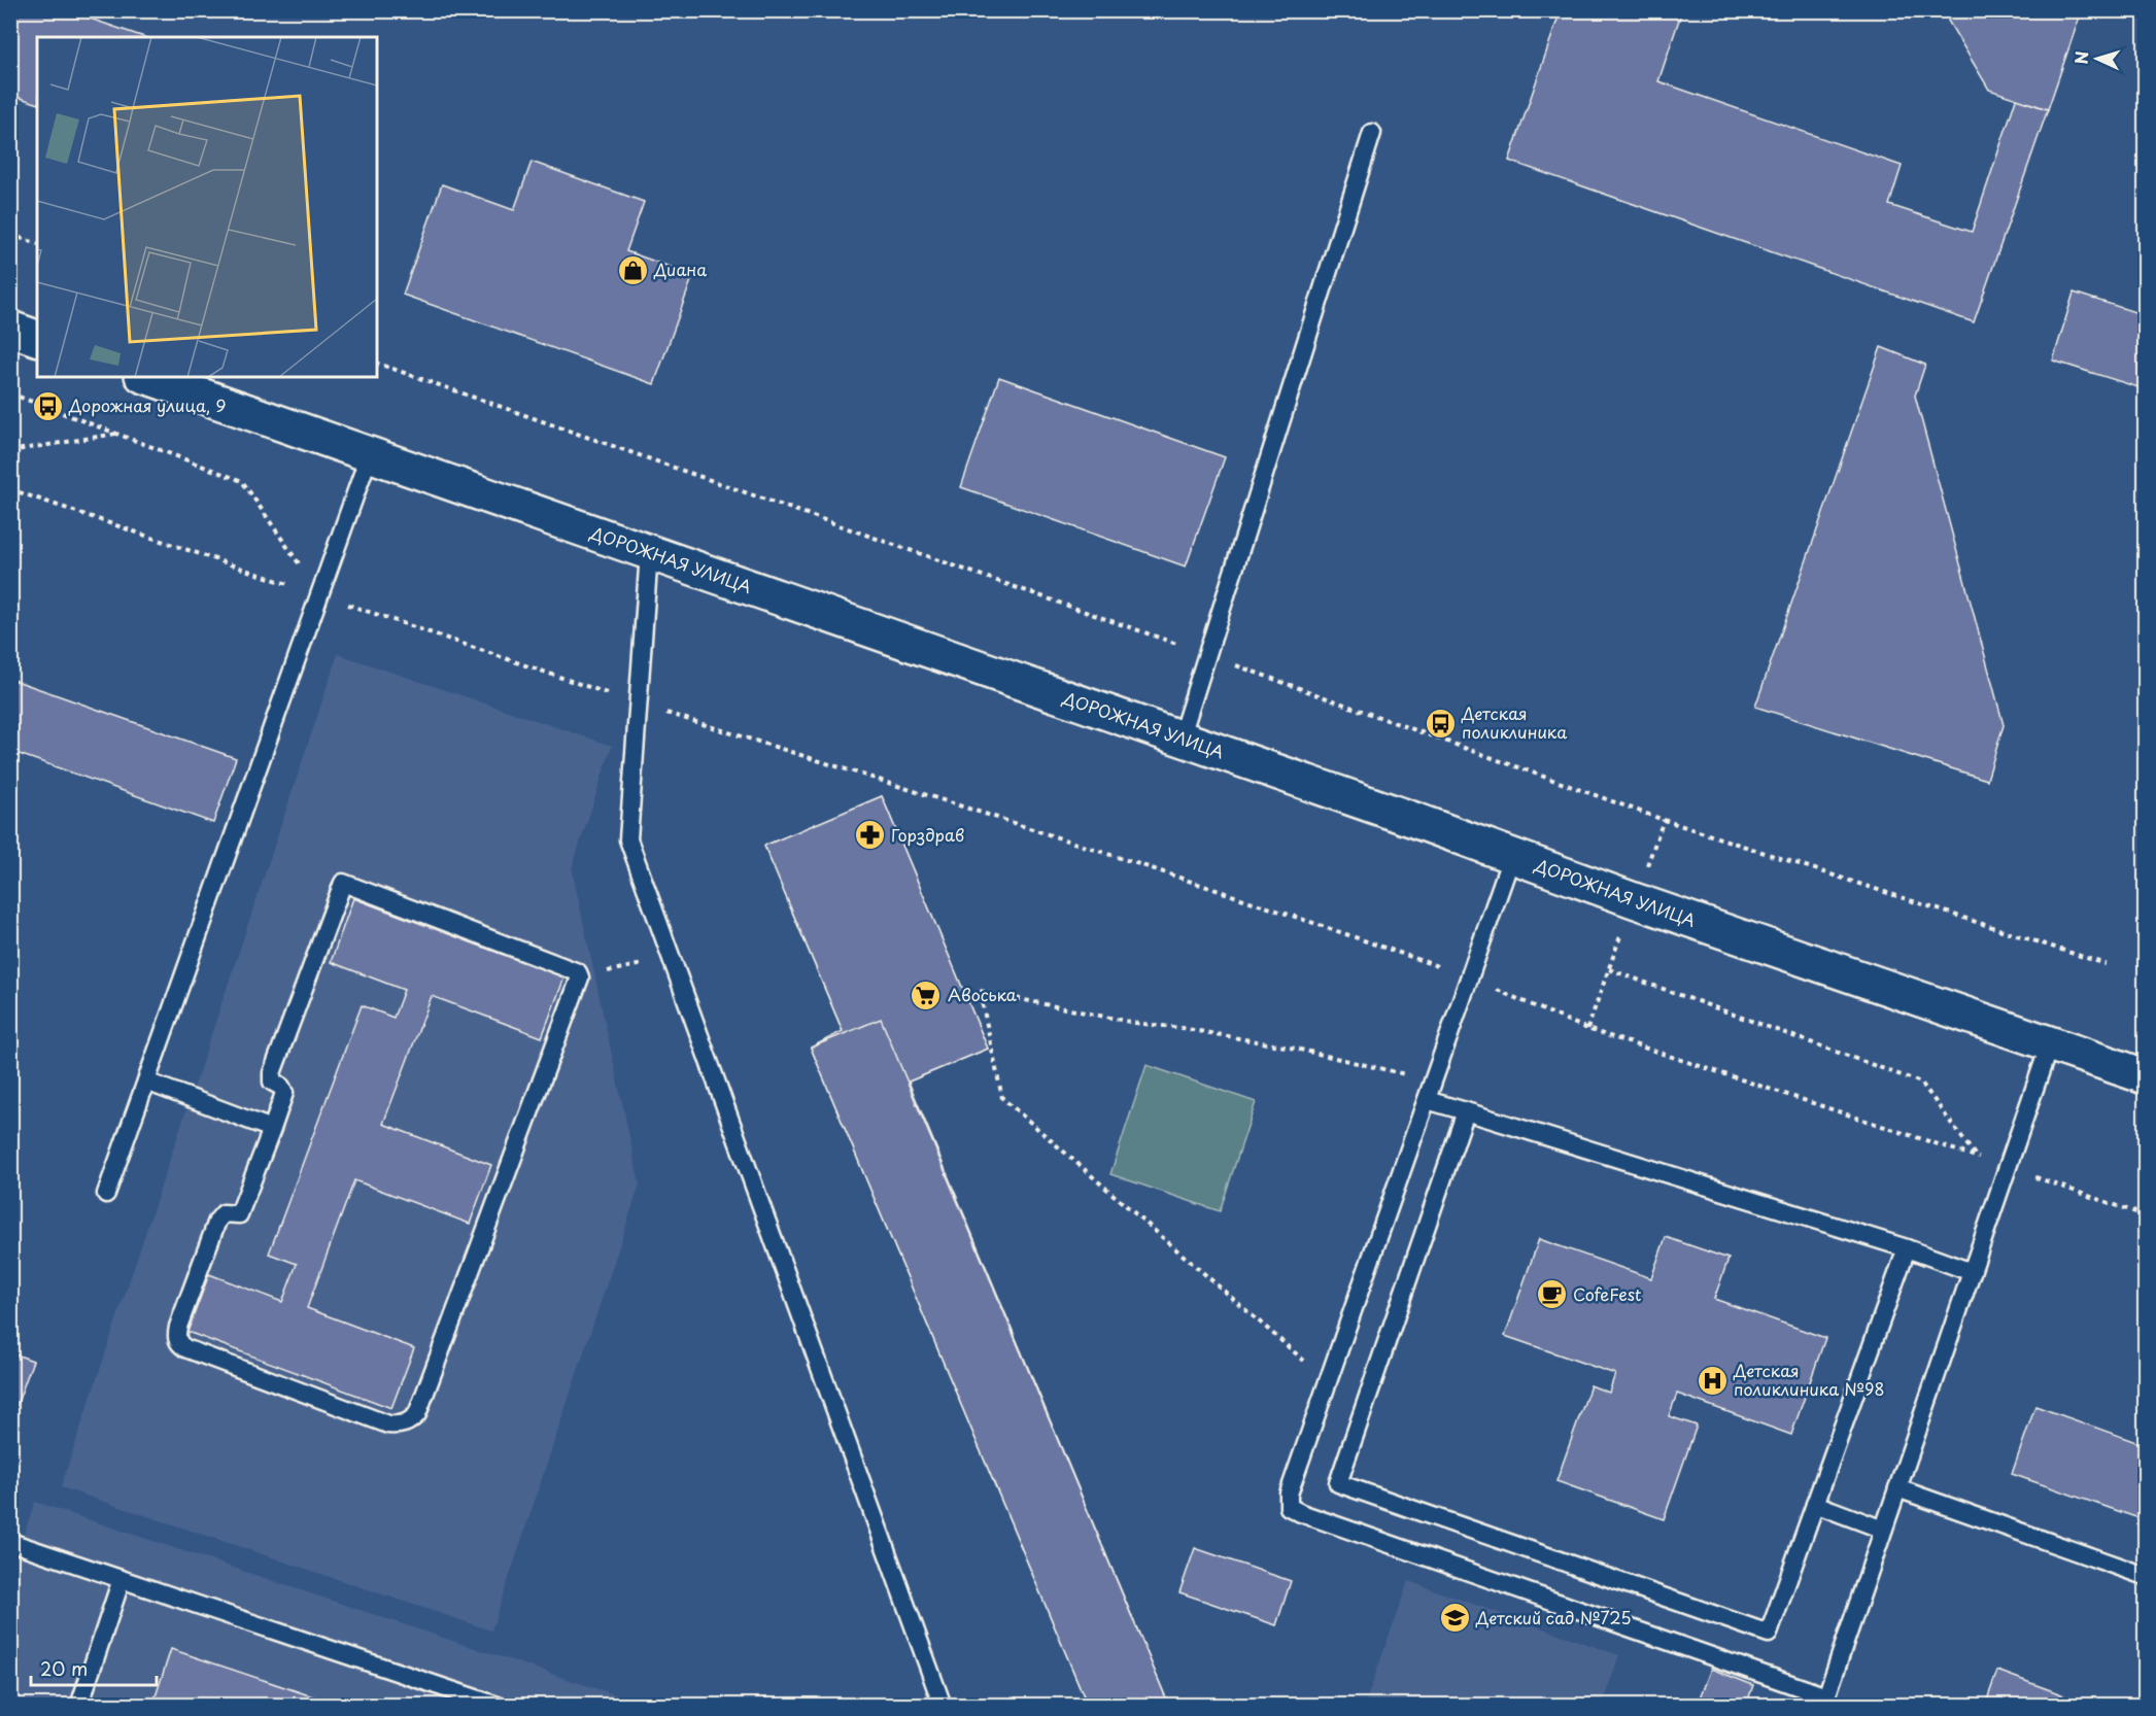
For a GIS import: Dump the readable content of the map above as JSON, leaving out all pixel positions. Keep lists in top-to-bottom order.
{
  "streets": {
    "main road": ["ДОРОЖНАЯ УЛИЦА"]
  },
  "places": {
    "shop": ["Диана"],
    "bus stop": ["Дорожная улица, 9", "Детская поликлиника"],
    "pharmacy": ["Горздрав"],
    "supermarket": ["Авоська"],
    "cafe": ["CofeFest"],
    "hospital": ["Детская поликлиника №98"],
    "school or university": ["Детский сад №725"]
  },
  "scale_bar": "20 m",
  "north": "left"
}
